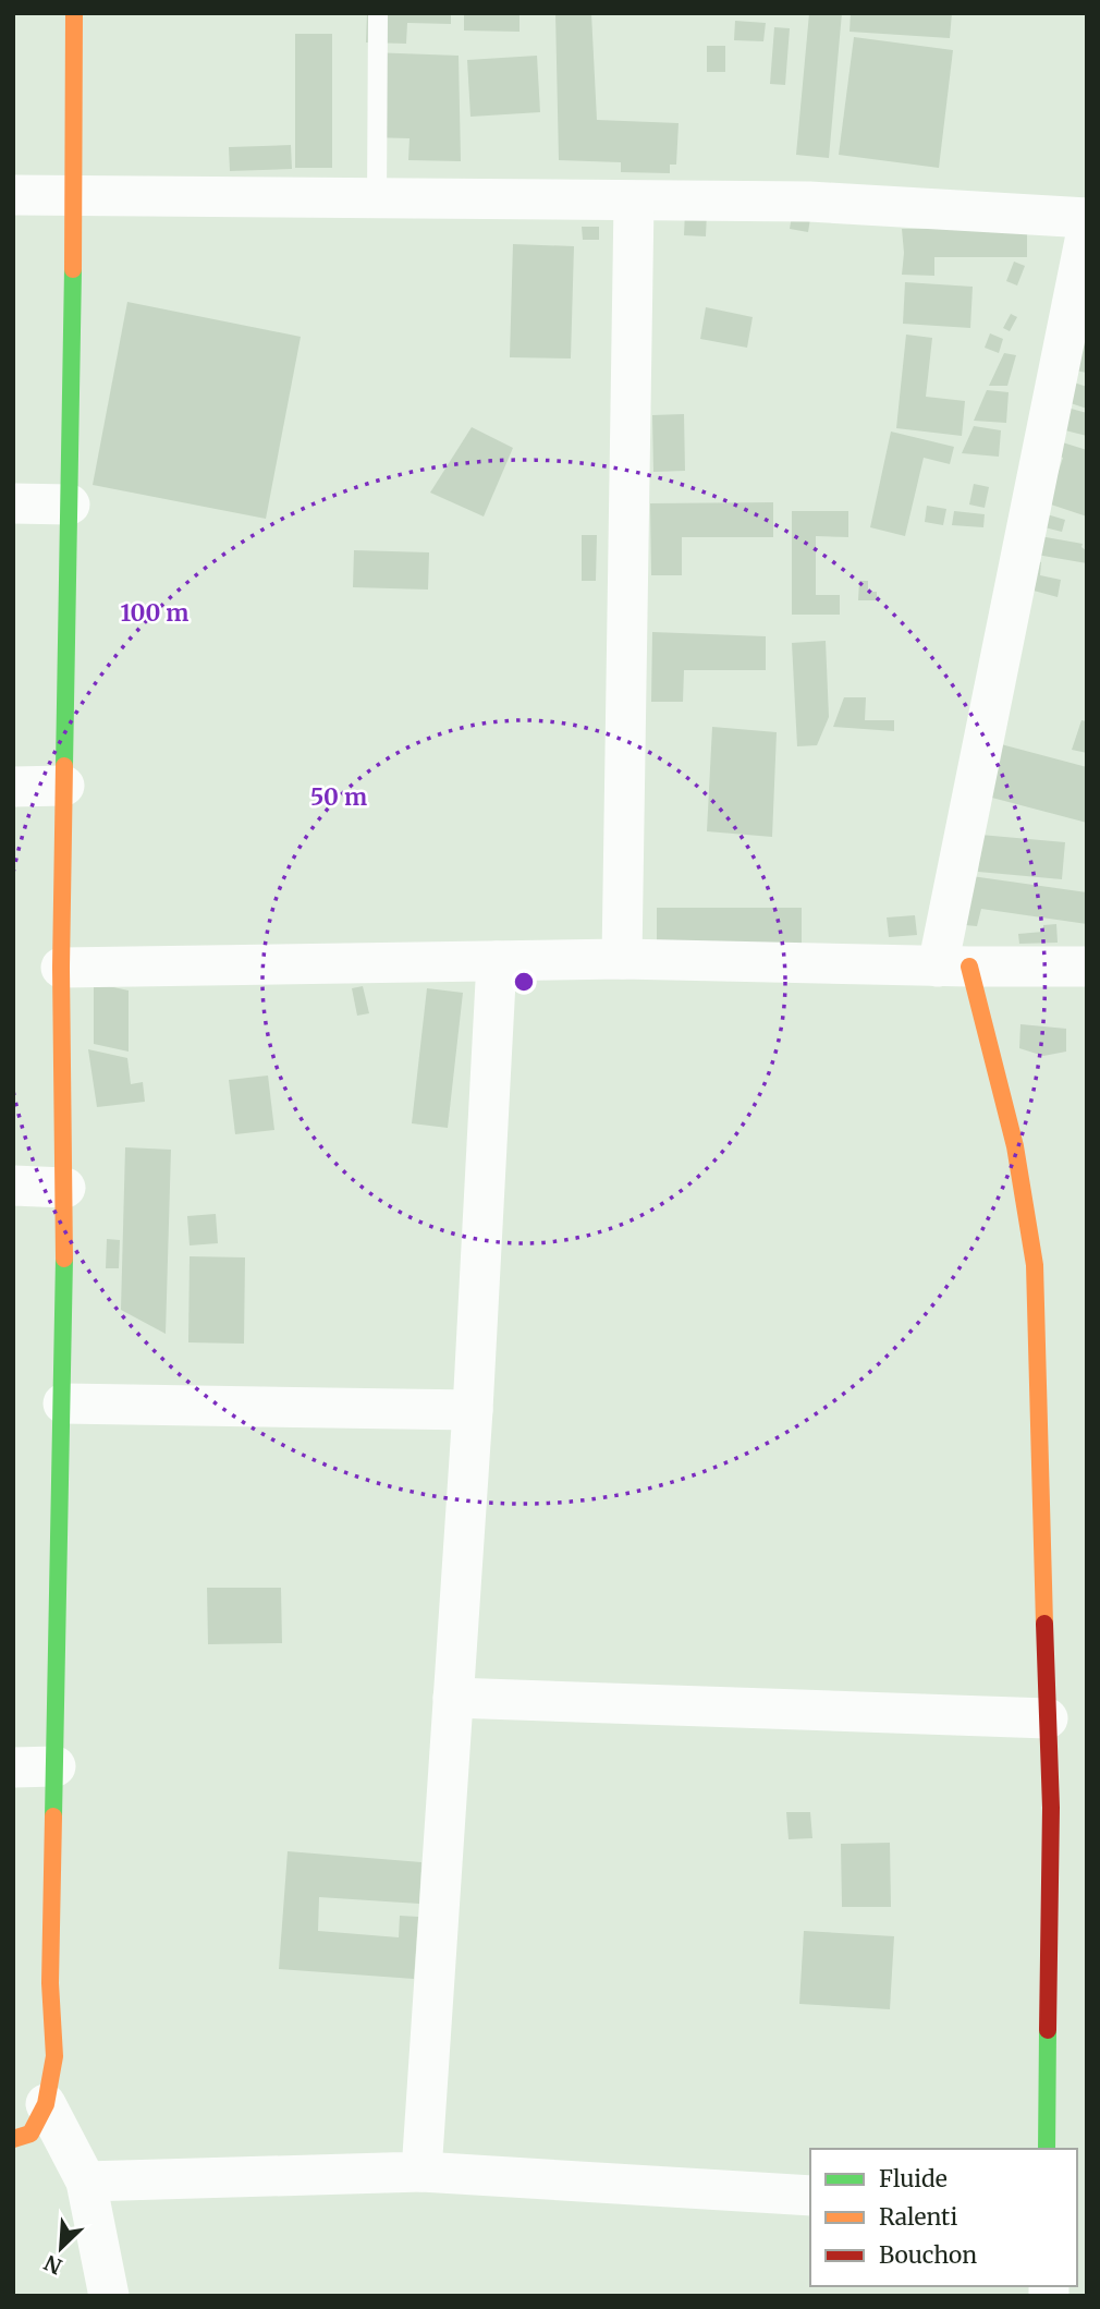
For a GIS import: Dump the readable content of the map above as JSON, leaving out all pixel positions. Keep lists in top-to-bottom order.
{
  "legend": ["Fluide", "Ralenti", "Bouchon"],
  "north": "bottom left",
  "rings": ["100 m", "50 m"]
}
